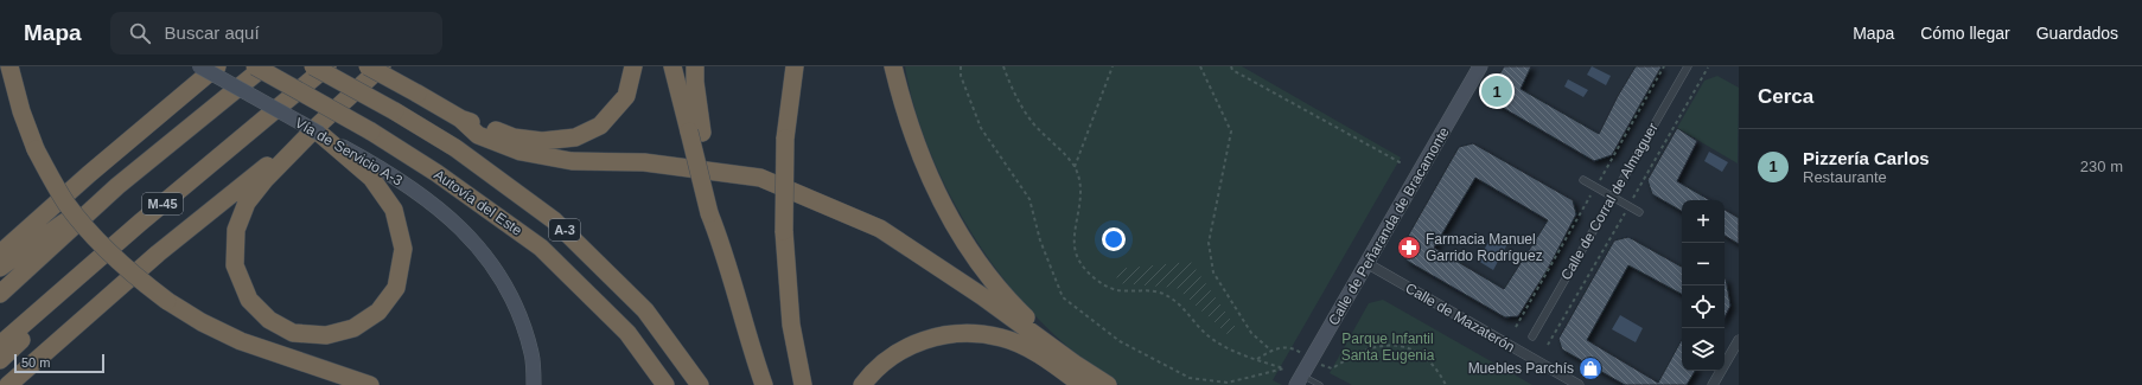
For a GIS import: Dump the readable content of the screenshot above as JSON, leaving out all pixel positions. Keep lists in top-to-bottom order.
{
  "streets": {
    "highway": ["Autovía del Este", "M-45", "A-3"],
    "main road": ["Vía de Servicio A-3", "Calle de Peñaranda de Bracamonte"],
    "street": ["Calle de Corral de Almaguer", "Calle de Mazaterón"]
  },
  "crossings": [
    ["Calle de Peñaranda de Bracamonte", "Calle de Mazaterón"]
  ],
  "parks": ["Parque Infantil Santa Eugenia"],
  "places": {
    "pharmacy": ["Farmacia Manuel Garrido Rodríguez"],
    "shop": ["Muebles Parchís"]
  },
  "scale_bar": "50 m",
  "page": {
    "header": "Mapa",
    "search": "Buscar aquí",
    "nav": ["Mapa", "Cómo llegar", "Guardados"],
    "heading": "Cerca",
    "pins": "1",
    "list": [
      {
        "mark": "1",
        "name": "Pizzería Carlos",
        "note": "Restaurante",
        "value": "230 m"
      }
    ],
    "map_buttons": ["+", "−"],
    "scale": "50 m"
  }
}
